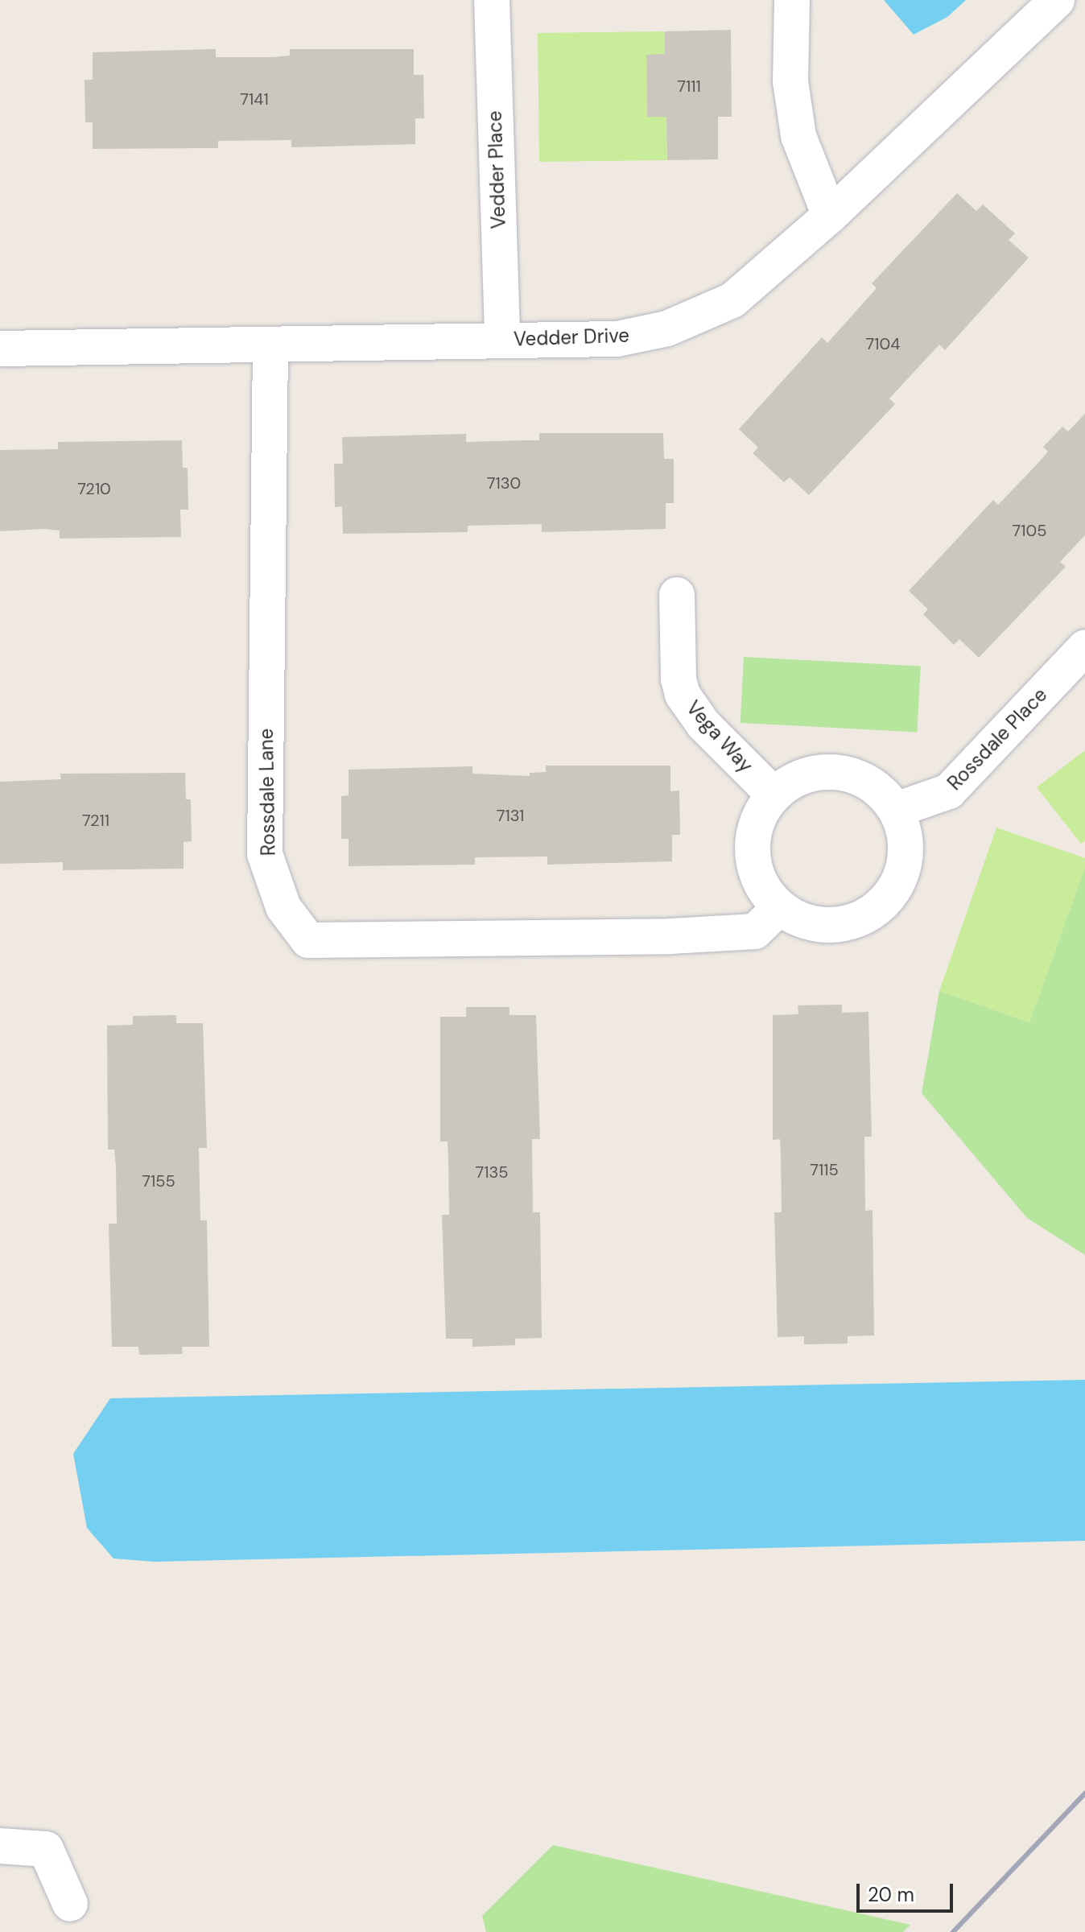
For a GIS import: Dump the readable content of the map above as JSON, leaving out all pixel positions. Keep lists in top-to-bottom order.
{
  "streets": {
    "street": [
      "Vedder Place",
      "Vedder Drive",
      "Vega Way",
      "Rossdale Place",
      "Rossdale Lane"
    ]
  },
  "crossings": [
    ["Vedder Place", "Vedder Drive"],
    ["Vedder Drive", "Rossdale Lane"],
    ["Vega Way", "Rossdale Place"],
    ["Vega Way", "Rossdale Lane"],
    ["Rossdale Place", "Rossdale Lane"]
  ],
  "house_numbers": [
    "7111",
    "7141",
    "7104",
    "7130",
    "7210",
    "7105",
    "7131",
    "7211",
    "7115",
    "7135",
    "7155"
  ],
  "scale_bar": "20 m"
}
